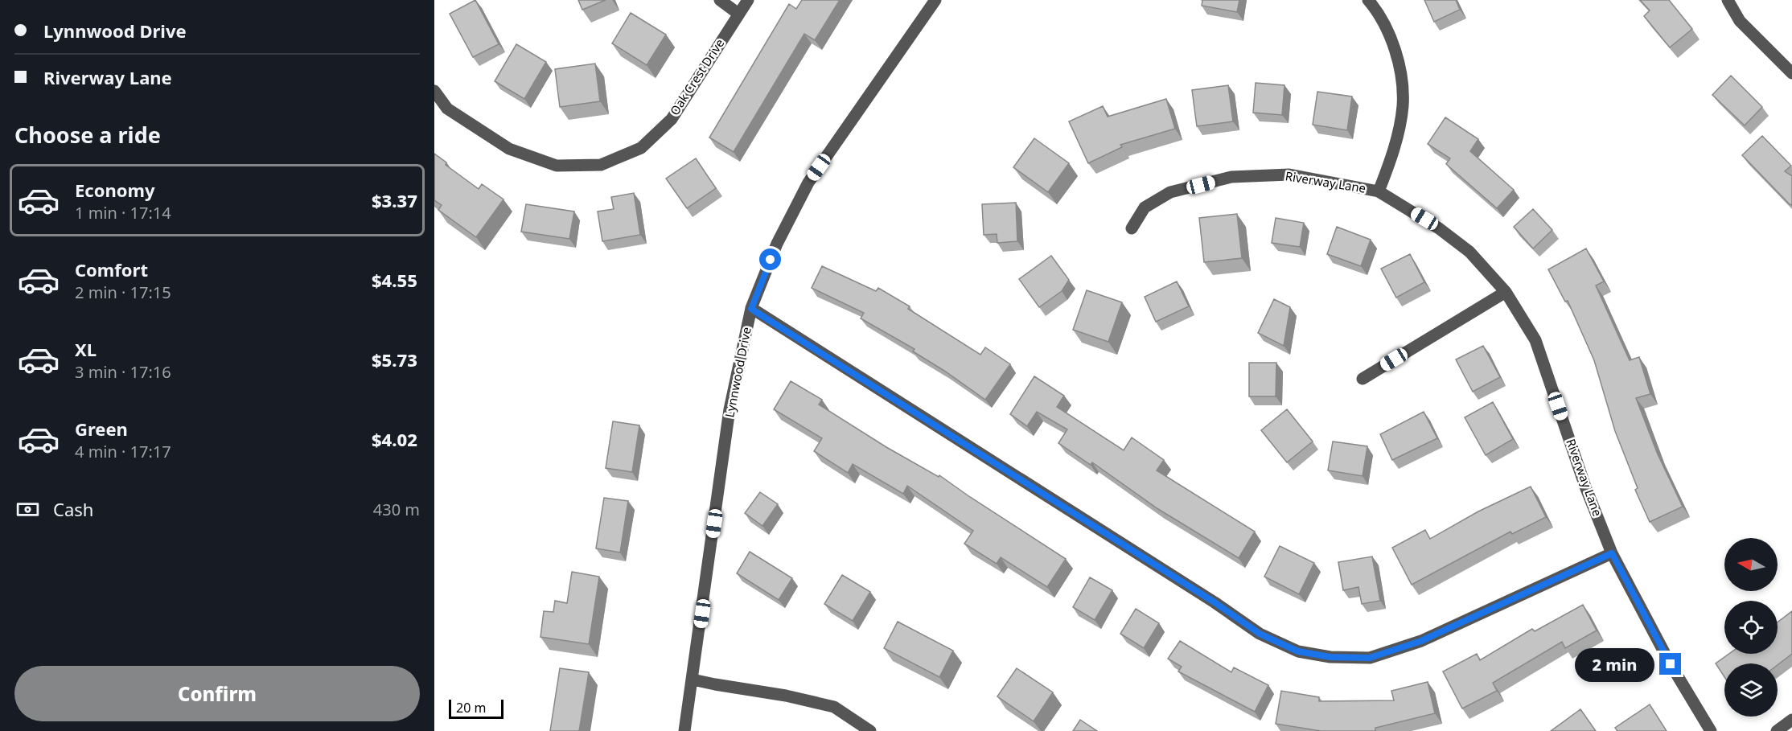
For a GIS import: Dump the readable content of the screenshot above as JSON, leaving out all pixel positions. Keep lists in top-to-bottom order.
{
  "streets": {
    "street": ["Oak Crest Drive", "Riverway Lane", "Lynnwood Drive"]
  },
  "scale_bar": "20 m",
  "north": "left",
  "page": {
    "banner": ["Lynnwood Drive", "Riverway Lane"],
    "heading": "Choose a ride",
    "list": [
      {
        "name": "Economy",
        "note": "1 min · 17:14",
        "value": "$3.37"
      },
      {
        "name": "Comfort",
        "note": "2 min · 17:15",
        "value": "$4.55"
      },
      {
        "name": "XL",
        "note": "3 min · 17:16",
        "value": "$5.73"
      },
      {
        "name": "Green",
        "note": "4 min · 17:17",
        "value": "$4.02"
      }
    ],
    "pay": ["Cash", "430 m"],
    "bubble": "2 min",
    "buttons": "Confirm",
    "scale": "20 m"
  }
}
